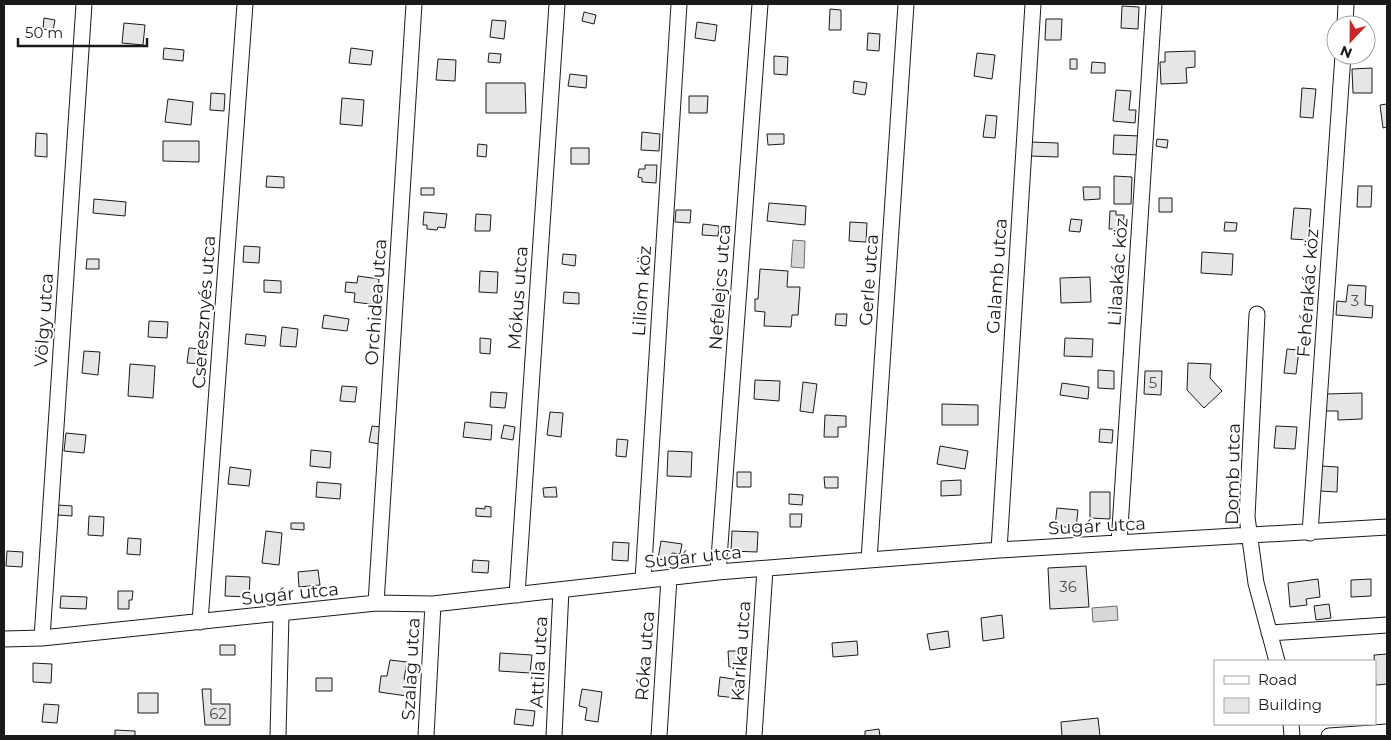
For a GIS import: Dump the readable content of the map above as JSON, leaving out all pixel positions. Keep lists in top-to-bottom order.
{
  "streets": {
    "street": [
      "Lilaakác köz",
      "Galamb utca",
      "Gerle utca",
      "Nefelejcs utca",
      "Liliom köz",
      "Fehérakác köz",
      "Mókus utca",
      "Orchidea utca",
      "Cseresznyés utca",
      "Völgy utca",
      "Domb utca",
      "Sugár utca",
      "Karika utca",
      "Róka utca",
      "Attila utca",
      "Szalag utca"
    ]
  },
  "crossings": [
    ["Lilaakác köz", "Sugár utca"],
    ["Galamb utca", "Sugár utca"],
    ["Gerle utca", "Sugár utca"],
    ["Nefelejcs utca", "Sugár utca"],
    ["Liliom köz", "Sugár utca"],
    ["Fehérakác köz", "Sugár utca"],
    ["Mókus utca", "Sugár utca"],
    ["Orchidea utca", "Sugár utca"],
    ["Cseresznyés utca", "Sugár utca"],
    ["Völgy utca", "Sugár utca"],
    ["Domb utca", "Sugár utca"],
    ["Sugár utca", "Karika utca"],
    ["Sugár utca", "Róka utca"],
    ["Sugár utca", "Attila utca"],
    ["Sugár utca", "Szalag utca"]
  ],
  "house_numbers": [
    "3",
    "5",
    "36",
    "62"
  ],
  "legend": ["Road", "Building"],
  "scale_bar": "50 m",
  "north": "bottom"
}
